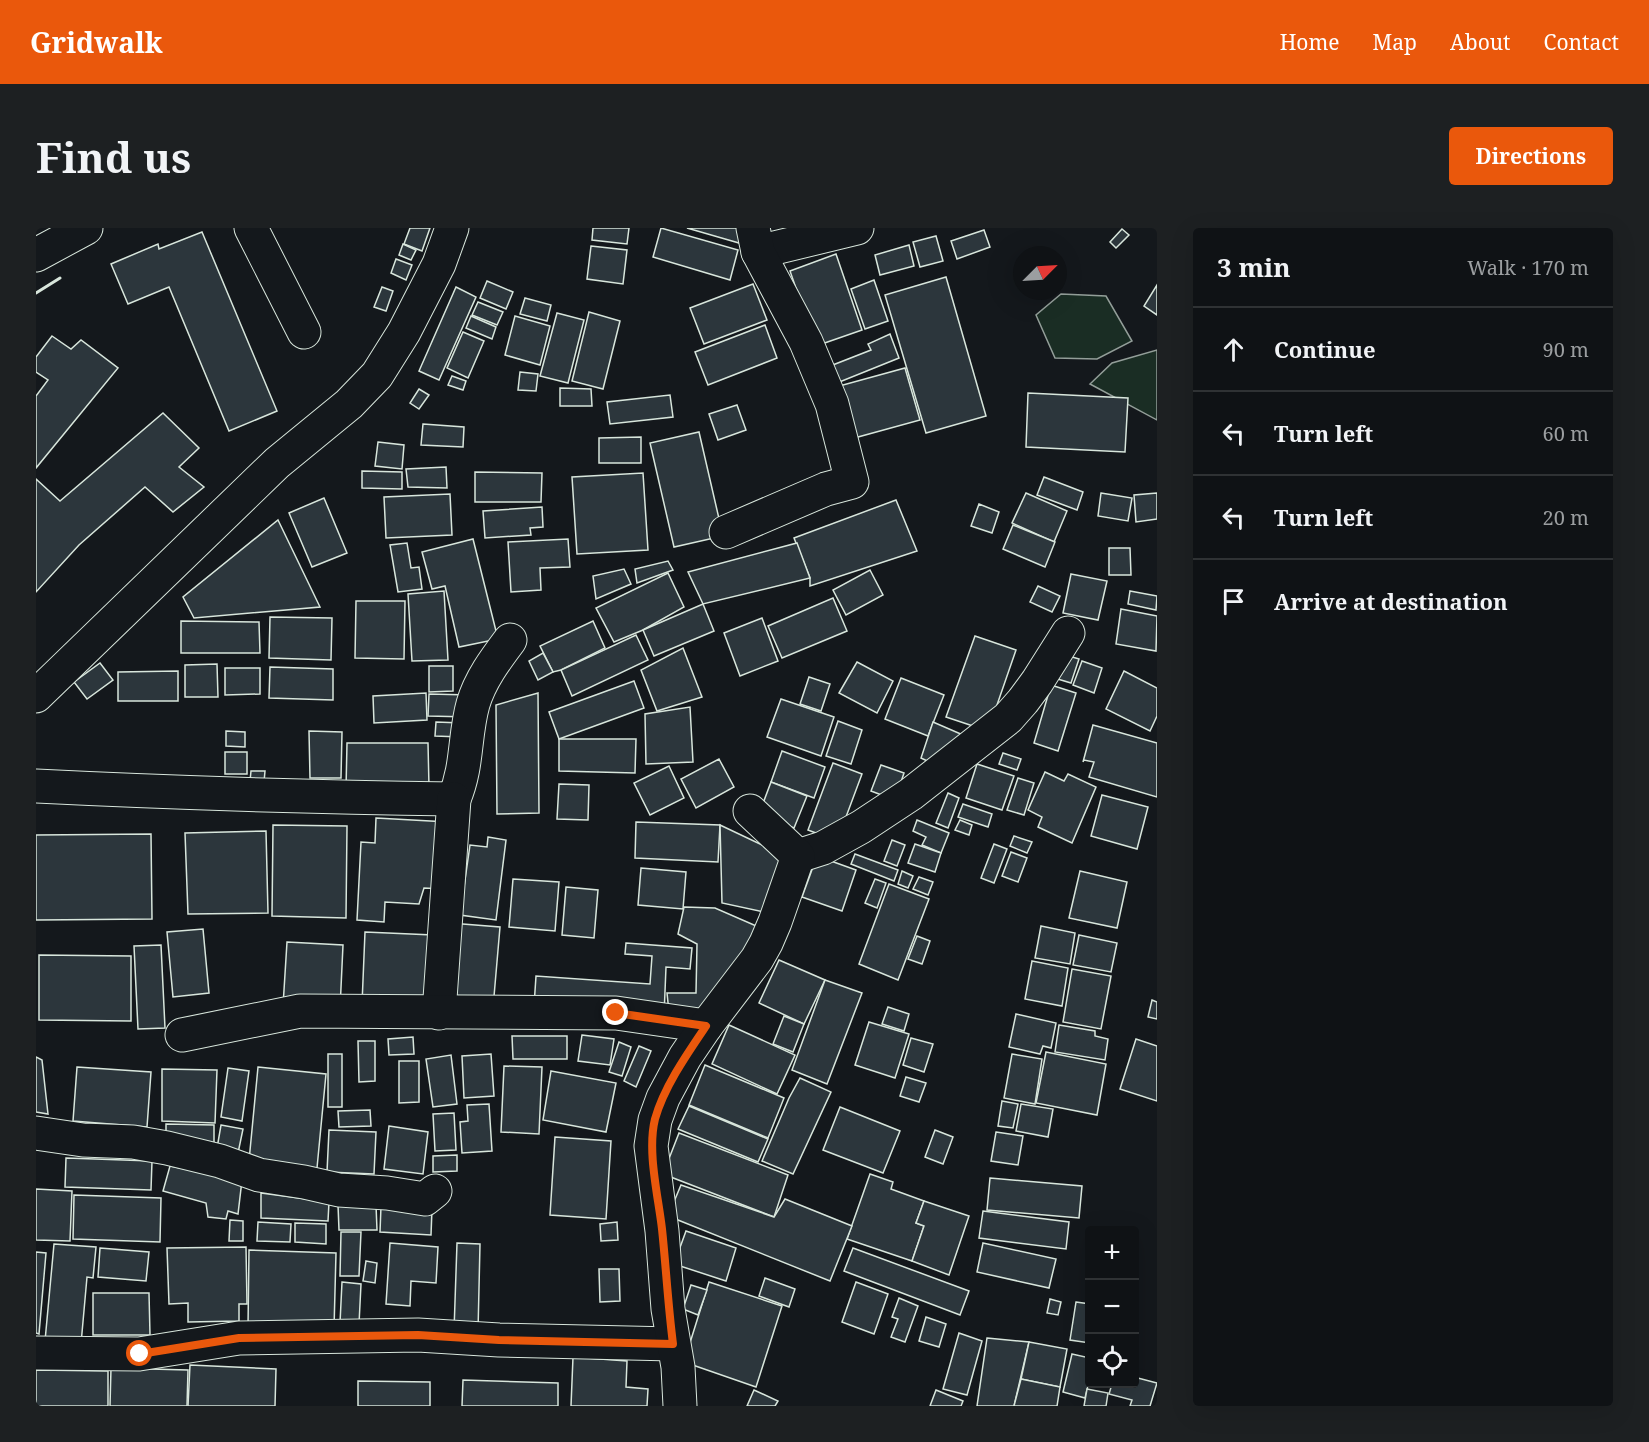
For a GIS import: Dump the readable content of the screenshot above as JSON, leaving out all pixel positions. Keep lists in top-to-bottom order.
{
  "north": "top right",
  "page": {
    "header": "Gridwalk",
    "nav": [
      "Home",
      "Map",
      "About",
      "Contact"
    ],
    "buttons": "Directions",
    "title": "Find us",
    "heading": ["3 min", "Walk · 170 m"],
    "list": [
      ["Continue", "90 m"],
      ["Turn left", "60 m"],
      ["Turn left", "20 m"],
      "Arrive at destination"
    ],
    "map_buttons": ["+", "−"]
  }
}
